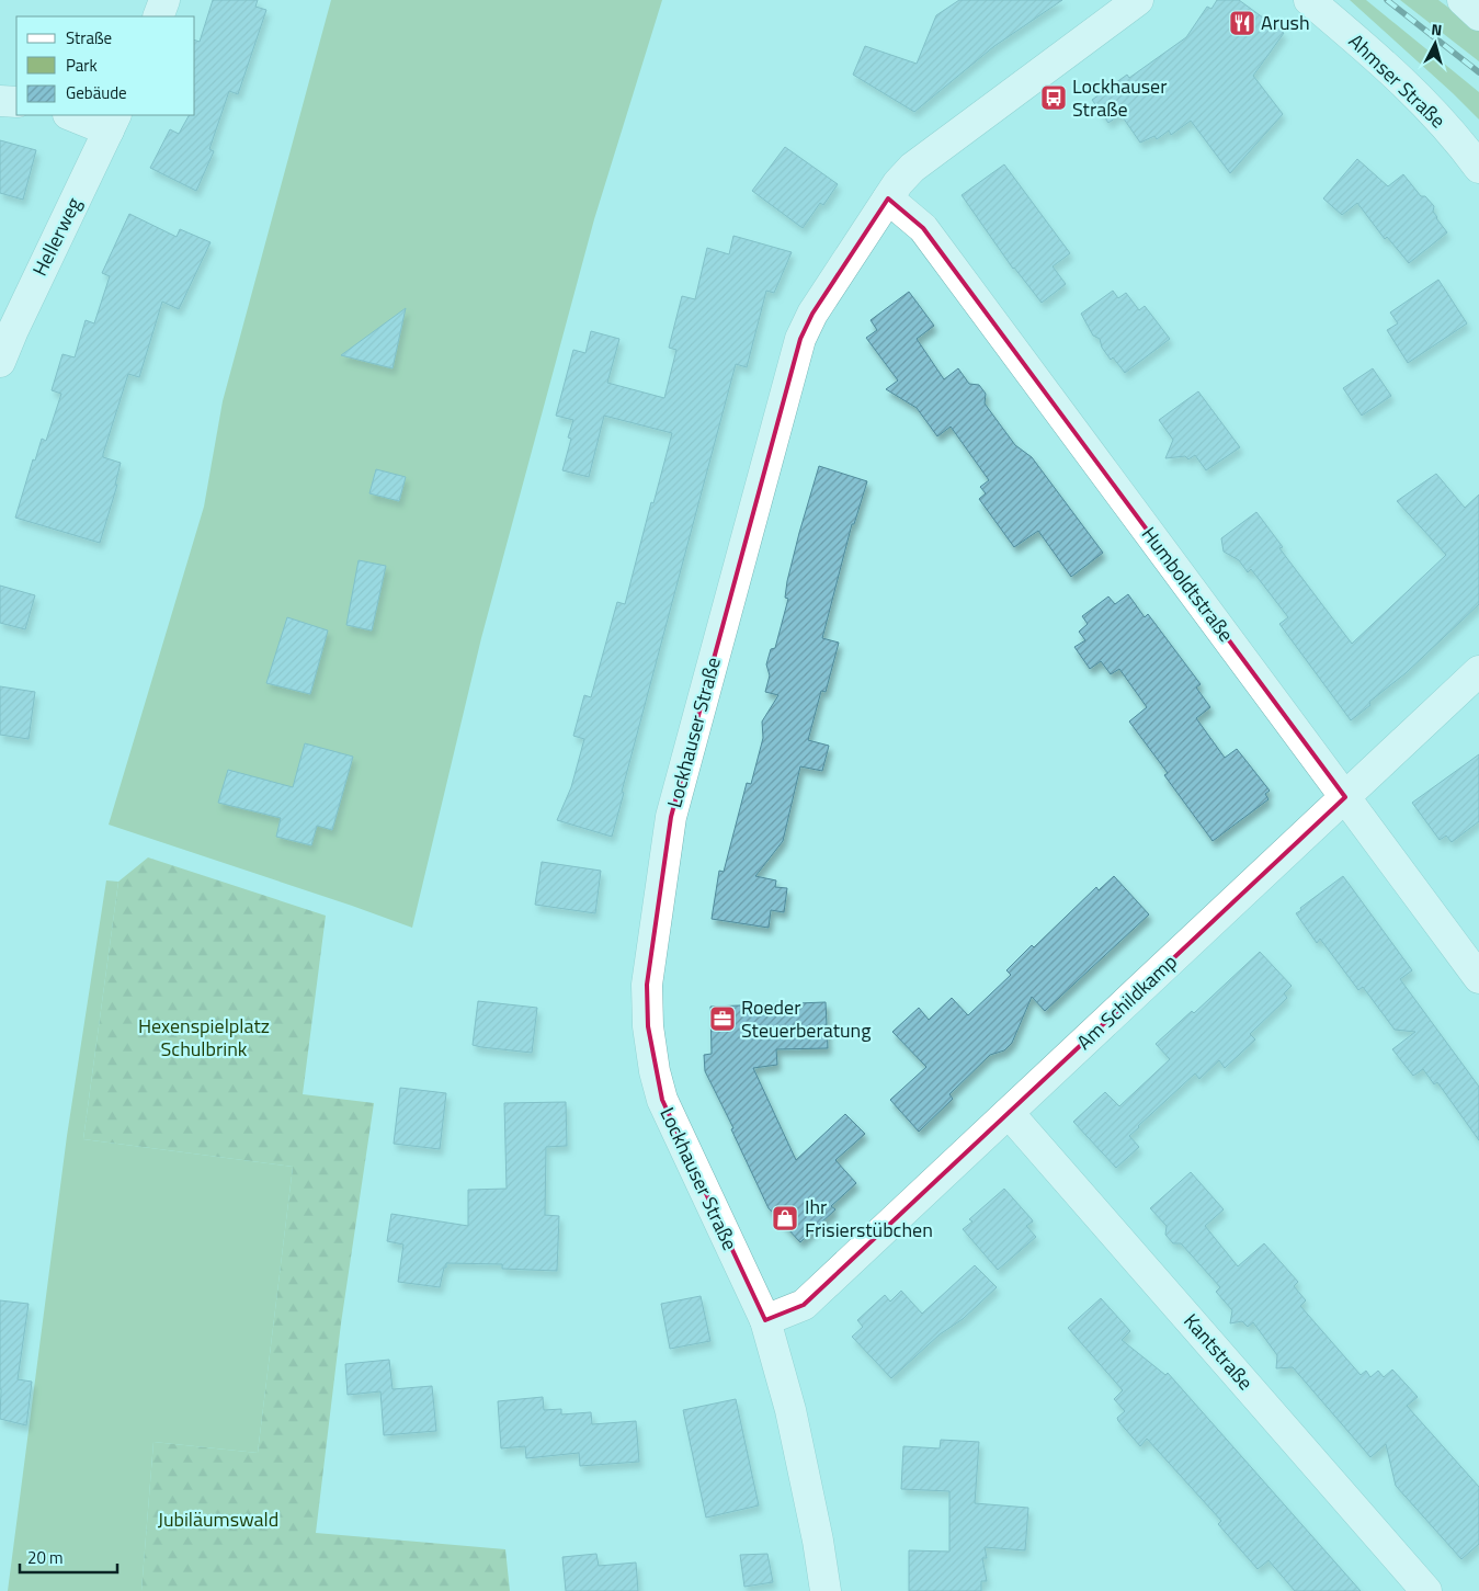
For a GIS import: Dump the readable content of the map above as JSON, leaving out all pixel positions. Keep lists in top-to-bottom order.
{
  "streets": {
    "street": [
      "Ahmser Straße",
      "Hellerweg",
      "Humboldtstraße",
      "Lockhauser Straße",
      "Am Schildkamp",
      "Kantstraße"
    ]
  },
  "crossings": [
    ["Humboldtstraße", "Lockhauser Straße"],
    ["Humboldtstraße", "Am Schildkamp"],
    ["Lockhauser Straße", "Am Schildkamp"],
    ["Am Schildkamp", "Kantstraße"]
  ],
  "parks": ["Hexenspielplatz Schulbrink", "Jubiläumswald"],
  "places": {
    "restaurant": ["Arush"],
    "bus stop": ["Lockhauser Straße"],
    "office": ["Roeder Steuerberatung"],
    "shop": ["Ihr Frisierstübchen"]
  },
  "legend": ["Straße", "Park", "Gebäude"],
  "scale_bar": "20 m",
  "north": "top"
}
